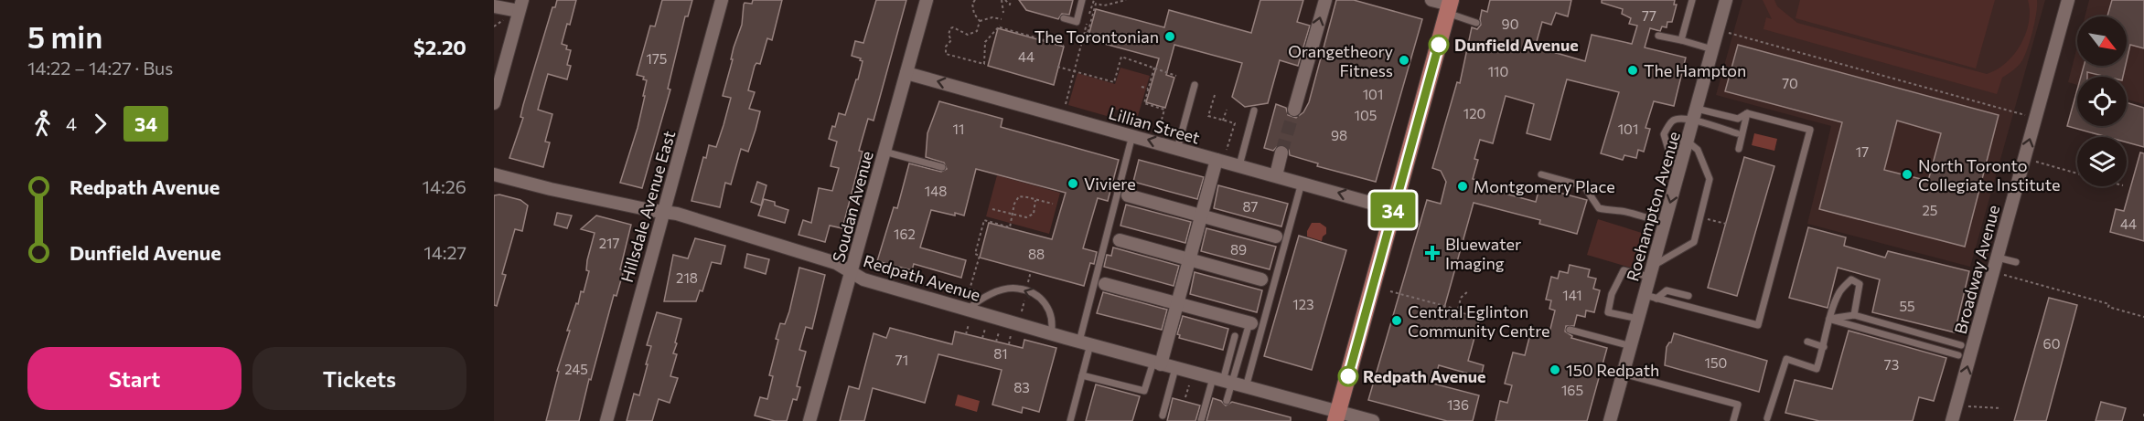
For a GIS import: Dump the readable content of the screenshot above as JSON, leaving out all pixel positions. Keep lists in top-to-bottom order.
{
  "streets": {
    "street": [
      "Lillian Street",
      "Hillsdale Avenue East",
      "Soudan Avenue",
      "Roehampton Avenue",
      "Broadway Avenue",
      "Redpath Avenue"
    ]
  },
  "crossings": [
    ["Lillian Street", "Soudan Avenue"],
    ["Hillsdale Avenue East", "Redpath Avenue"],
    ["Soudan Avenue", "Redpath Avenue"]
  ],
  "one_way": ["Lillian Street", "Broadway Avenue"],
  "places": {
    "other": [
      "The Torontonian",
      "Dunfield Avenue",
      "Orangetheory Fitness",
      "The Hampton",
      "North Toronto Collegiate Institute",
      "Viviere",
      "Montgomery Place",
      "Central Eglinton Community Centre",
      "150 Redpath",
      "Redpath Avenue"
    ],
    "health": ["Bluewater Imaging"]
  },
  "lines": ["bus line 34"],
  "house_numbers": [
    "77",
    "90",
    "44",
    "175",
    "110",
    "70",
    "101",
    "120",
    "105",
    "11",
    "101",
    "98",
    "17",
    "148",
    "87",
    "25",
    "44",
    "162",
    "217",
    "89",
    "88",
    "218",
    "141",
    "123",
    "55",
    "60",
    "81",
    "71",
    "150",
    "73",
    "245",
    "83",
    "165",
    "136"
  ],
  "north": "bottom right",
  "page": {
    "heading": ["5 min", "14:22 – 14:27 · Bus", "$2.20"],
    "on_map": "34",
    "legs": ["4", "34"],
    "list": [
      {
        "name": "Redpath Avenue",
        "value": "14:26"
      },
      {
        "name": "Dunfield Avenue",
        "value": "14:27"
      }
    ],
    "buttons": ["Start", "Tickets"]
  }
}
